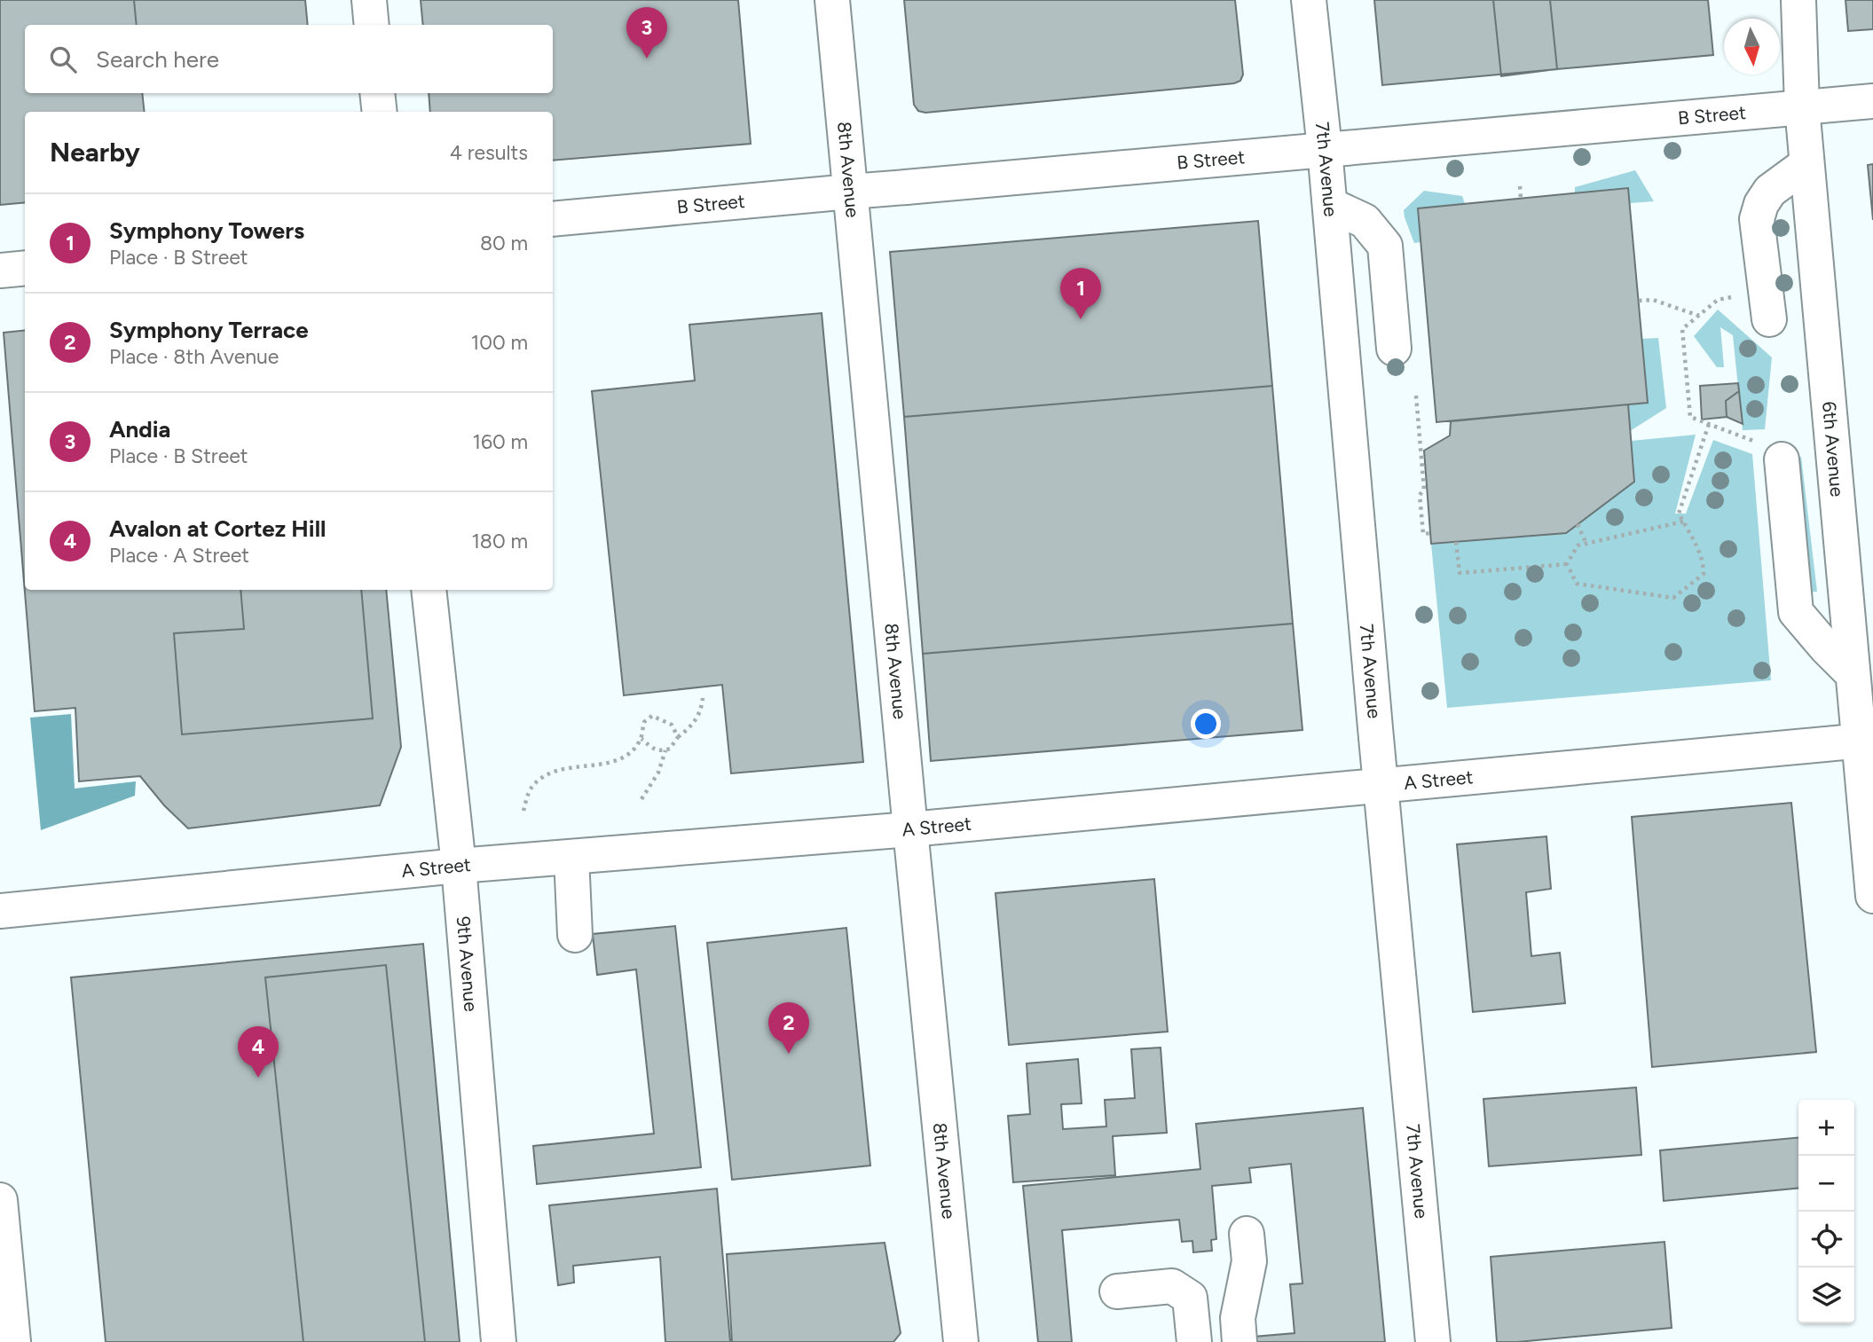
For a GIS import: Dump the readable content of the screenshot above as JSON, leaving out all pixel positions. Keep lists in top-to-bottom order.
{
  "streets": {
    "main road": [
      "B Street",
      "8th Avenue",
      "7th Avenue",
      "6th Avenue",
      "A Street",
      "9th Avenue"
    ]
  },
  "crossings": [
    ["B Street", "8th Avenue"],
    ["B Street", "7th Avenue"],
    ["B Street", "6th Avenue"],
    ["8th Avenue", "A Street"],
    ["7th Avenue", "A Street"],
    ["6th Avenue", "A Street"],
    ["A Street", "9th Avenue"]
  ],
  "north": "bottom",
  "page": {
    "pins": [
      "3",
      "1",
      "2",
      "4"
    ],
    "search": "Search here",
    "heading": ["Nearby", "4 results"],
    "list": [
      {
        "mark": "1",
        "name": "Symphony Towers",
        "note": "Place · B Street",
        "value": "80 m"
      },
      {
        "mark": "2",
        "name": "Symphony Terrace",
        "note": "Place · 8th Avenue",
        "value": "100 m"
      },
      {
        "mark": "3",
        "name": "Andia",
        "note": "Place · B Street",
        "value": "160 m"
      },
      {
        "mark": "4",
        "name": "Avalon at Cortez Hill",
        "note": "Place · A Street",
        "value": "180 m"
      }
    ],
    "map_buttons": ["+", "−"]
  }
}
